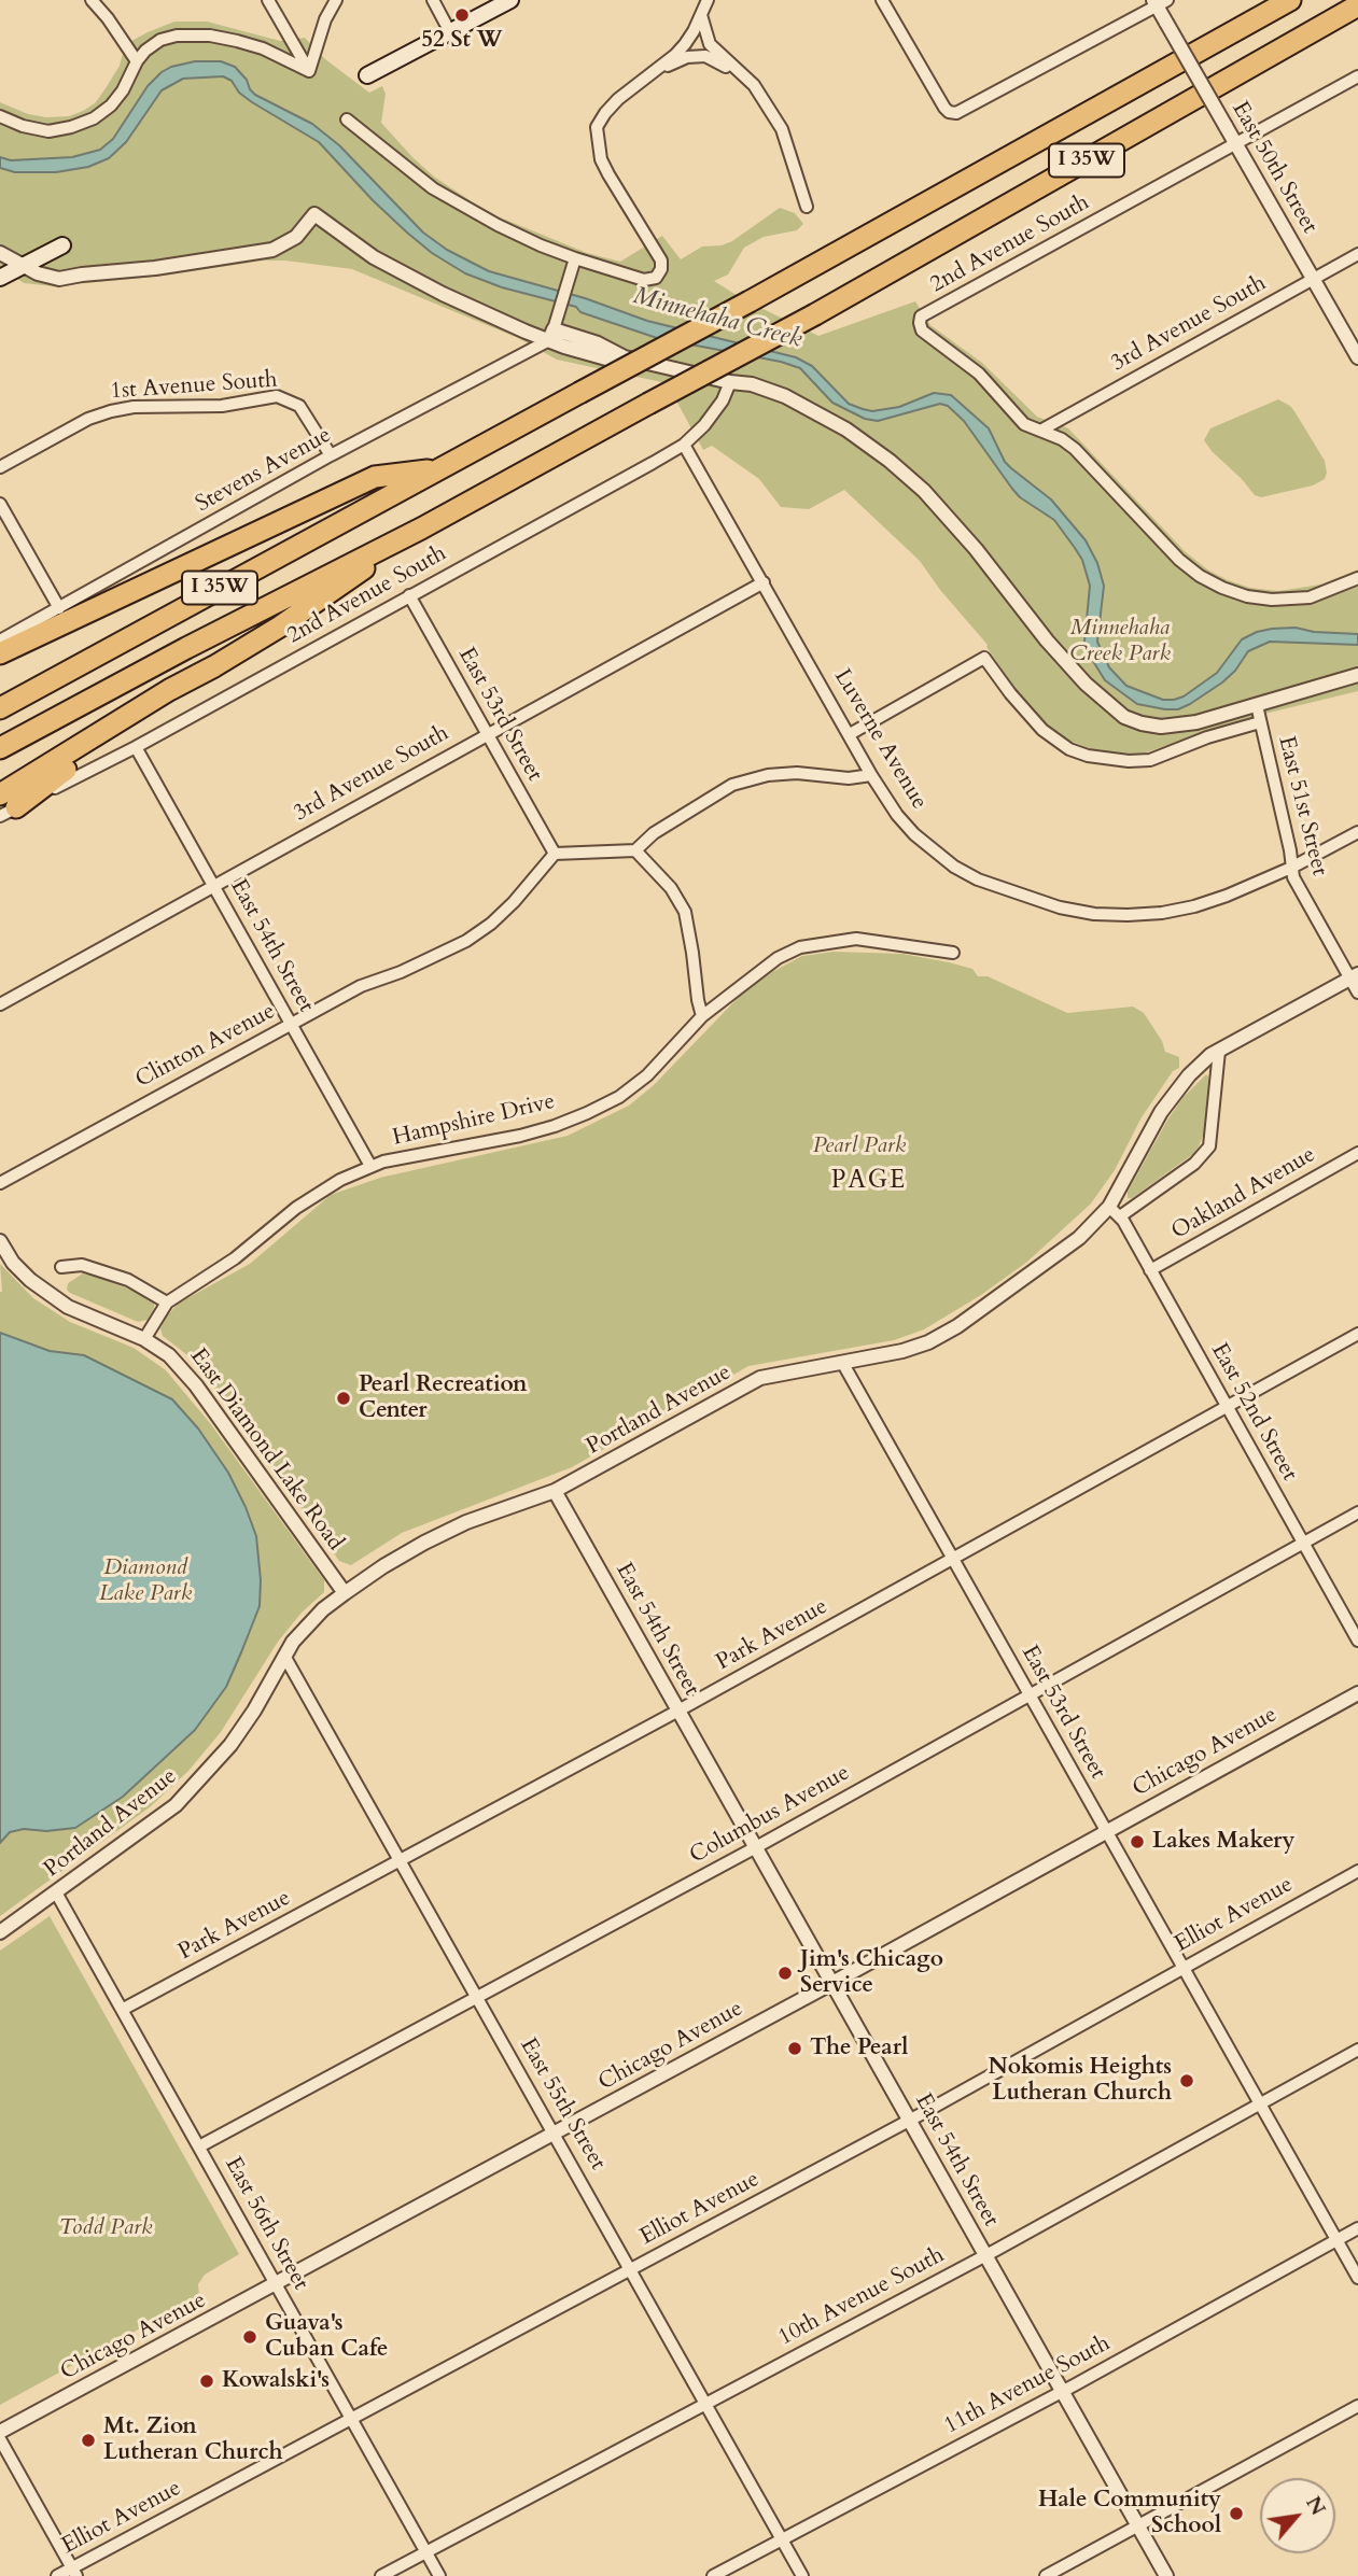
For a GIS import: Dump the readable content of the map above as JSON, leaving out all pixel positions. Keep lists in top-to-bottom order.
{
  "streets": {
    "highway": ["I 35W"],
    "street": [
      "East 50th Street",
      "2nd Avenue South",
      "3rd Avenue South",
      "1st Avenue South",
      "Stevens Avenue",
      "East 53rd Street",
      "Luverne Avenue",
      "East 51st Street",
      "East 54th Street",
      "Clinton Avenue",
      "Hampshire Drive",
      "Oakland Avenue",
      "Portland Avenue",
      "East 52nd Street",
      "East Diamond Lake Road",
      "Park Avenue",
      "Chicago Avenue",
      "Columbus Avenue",
      "Elliot Avenue",
      "East 55th Street",
      "East 56th Street",
      "10th Avenue South",
      "11th Avenue South"
    ]
  },
  "crossings": [
    ["East 50th Street", "2nd Avenue South"],
    ["East 50th Street", "3rd Avenue South"],
    ["2nd Avenue South", "3rd Avenue South"],
    ["2nd Avenue South", "East 53rd Street"],
    ["2nd Avenue South", "Luverne Avenue"],
    ["2nd Avenue South", "East 54th Street"],
    ["3rd Avenue South", "East 53rd Street"],
    ["3rd Avenue South", "Luverne Avenue"],
    ["3rd Avenue South", "East 54th Street"],
    ["1st Avenue South", "Stevens Avenue"],
    ["East 53rd Street", "Clinton Avenue"],
    ["East 53rd Street", "Portland Avenue"],
    ["East 53rd Street", "Park Avenue"],
    ["East 53rd Street", "Chicago Avenue"],
    ["East 53rd Street", "Columbus Avenue"],
    ["East 53rd Street", "Elliot Avenue"],
    ["East 53rd Street", "10th Avenue South"],
    ["East 53rd Street", "11th Avenue South"],
    ["Luverne Avenue", "East 51st Street"],
    ["East 51st Street", "Portland Avenue"],
    ["East 54th Street", "Clinton Avenue"],
    ["East 54th Street", "Hampshire Drive"],
    ["East 54th Street", "Portland Avenue"],
    ["East 54th Street", "Park Avenue"],
    ["East 54th Street", "Chicago Avenue"],
    ["East 54th Street", "Columbus Avenue"],
    ["East 54th Street", "Elliot Avenue"],
    ["East 54th Street", "10th Avenue South"],
    ["East 54th Street", "11th Avenue South"],
    ["Hampshire Drive", "East Diamond Lake Road"],
    ["Oakland Avenue", "East 52nd Street"],
    ["Portland Avenue", "East 52nd Street"],
    ["Portland Avenue", "East Diamond Lake Road"],
    ["Portland Avenue", "East 55th Street"],
    ["Portland Avenue", "East 56th Street"],
    ["East 52nd Street", "Park Avenue"],
    ["East 52nd Street", "Columbus Avenue"],
    ["Park Avenue", "East 55th Street"],
    ["Park Avenue", "East 56th Street"],
    ["Chicago Avenue", "East 55th Street"],
    ["Chicago Avenue", "East 56th Street"],
    ["Columbus Avenue", "East 55th Street"],
    ["Columbus Avenue", "East 56th Street"],
    ["Elliot Avenue", "East 55th Street"],
    ["Elliot Avenue", "East 56th Street"],
    ["East 55th Street", "10th Avenue South"],
    ["East 55th Street", "11th Avenue South"],
    ["East 56th Street", "10th Avenue South"]
  ],
  "districts": ["PAGE"],
  "water": ["Minnehaha Creek"],
  "parks": [
    "Minnehaha Creek Park",
    "Pearl Park",
    "Diamond Lake Park",
    "Todd Park"
  ],
  "places": [
    "52 St W",
    "Pearl Recreation Center",
    "Lakes Makery",
    "Jim's Chicago Service",
    "The Pearl",
    "Nokomis Heights Lutheran Church",
    "Guava's Cuban Cafe",
    "Kowalski's",
    "Mt. Zion Lutheran Church",
    "Hale Community School"
  ],
  "north": "top right"
}
